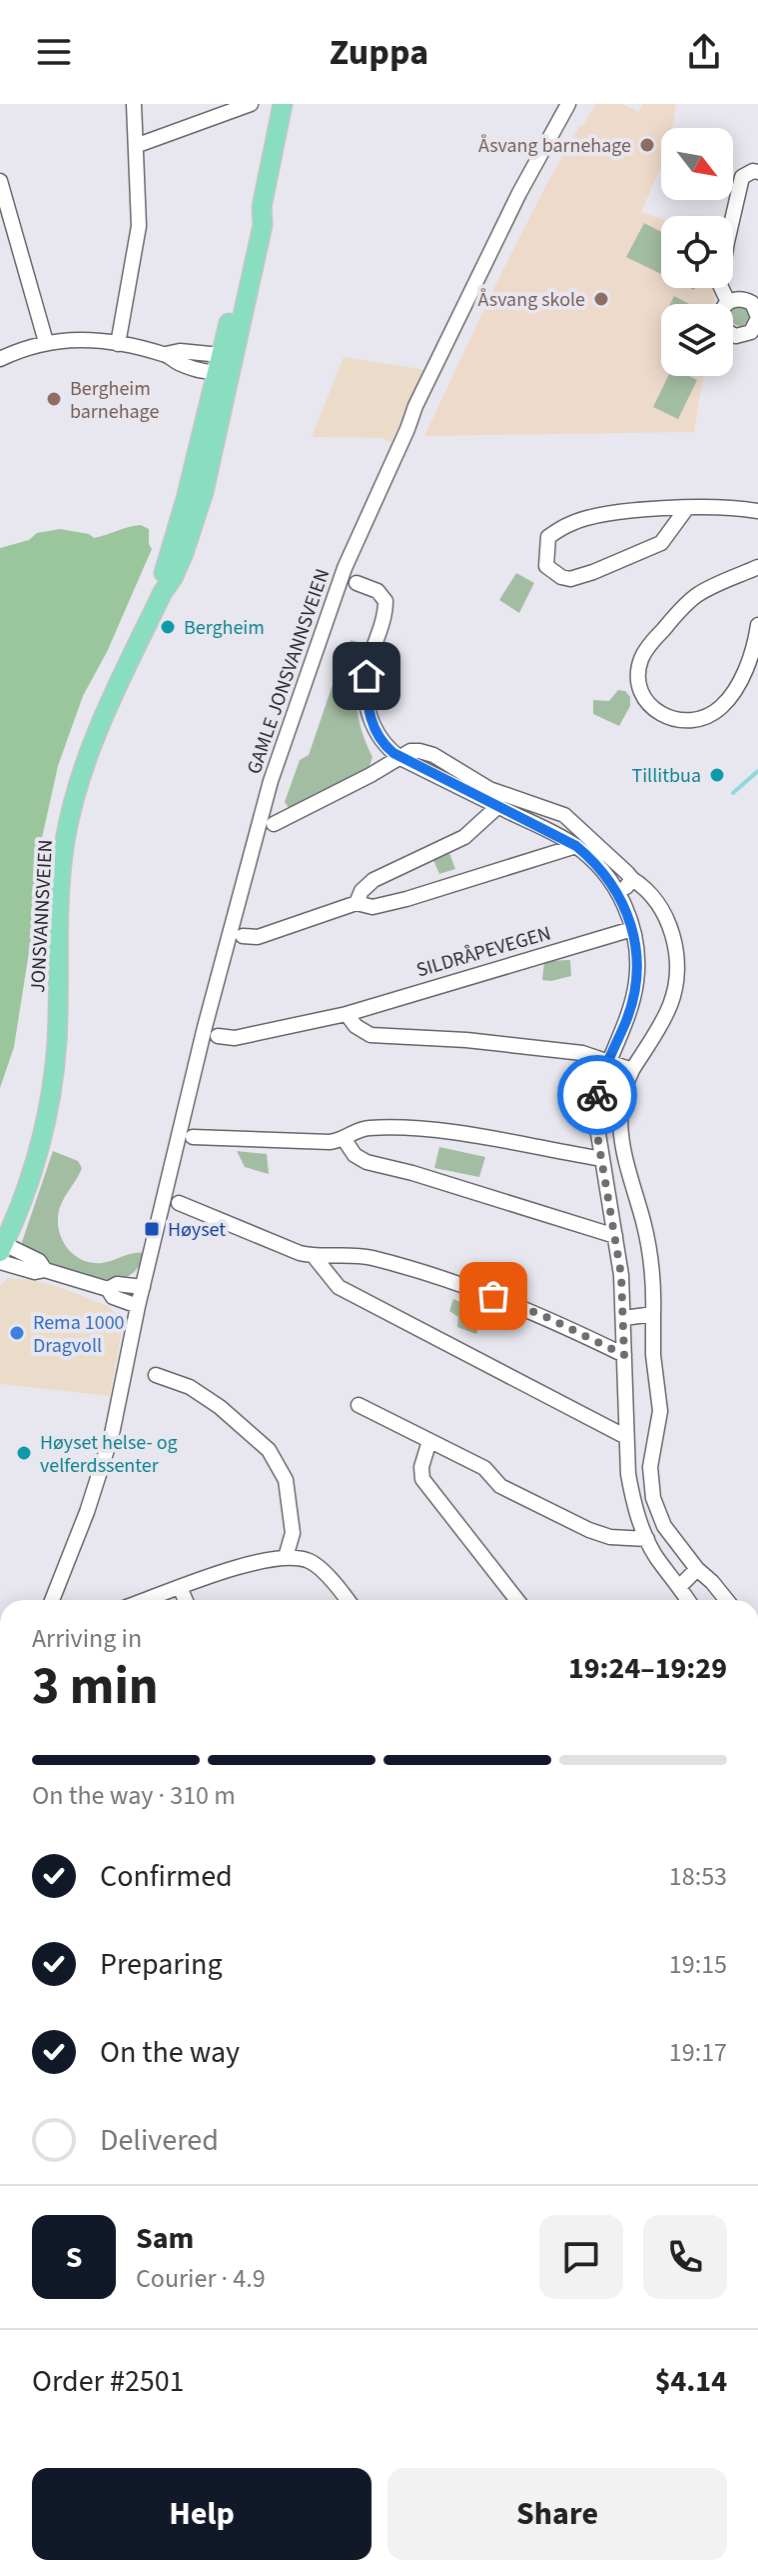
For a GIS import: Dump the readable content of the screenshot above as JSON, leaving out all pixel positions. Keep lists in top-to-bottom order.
{
  "streets": {
    "main road": ["JONSVANNSVEIEN"],
    "street": ["GAMLE JONSVANNSVEIEN", "SILDRÅPEVEGEN"]
  },
  "places": {
    "other": [
      "Åsvang barnehage",
      "Åsvang skole",
      "Bergheim barnehage",
      "Bergheim",
      "Tillitbua",
      "Rema 1000 Dragvoll",
      "Høyset helse- og velferdssenter"
    ],
    "transit": ["Høyset"]
  },
  "north": "bottom right",
  "page": {
    "header": "Zuppa",
    "heading": ["3 min", "Arriving in", "19:24–19:29"],
    "panel": [
      "Sam",
      "Courier · 4.9",
      "Order #2501",
      "$4.14"
    ],
    "bar": "On the way · 310 m",
    "list": [
      ["Confirmed", "18:53"],
      ["Preparing", "19:15"],
      ["On the way", "19:17"],
      "Delivered"
    ],
    "round": "S",
    "buttons": ["Help", "Share"]
  }
}
